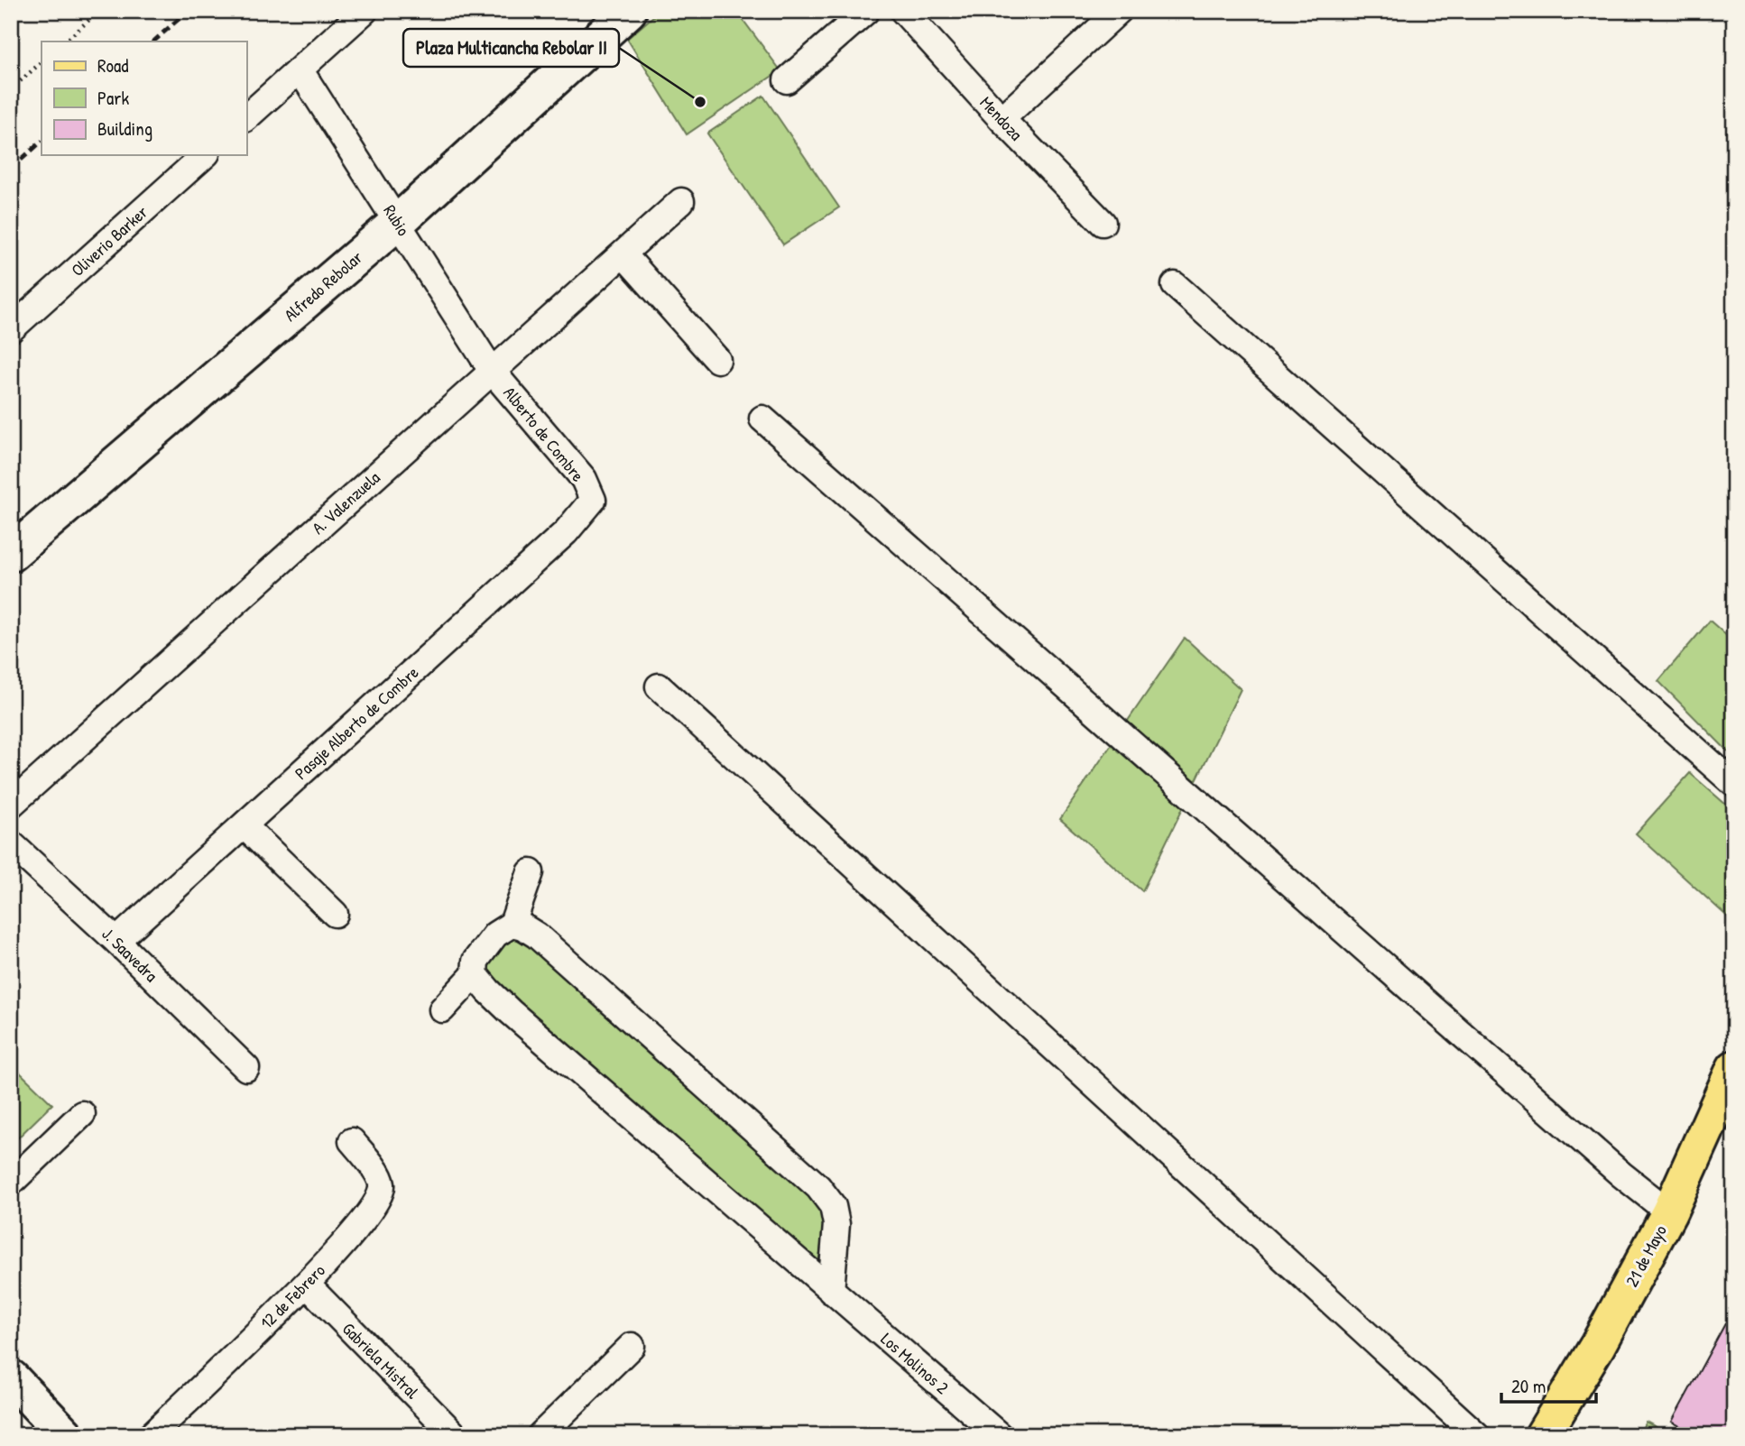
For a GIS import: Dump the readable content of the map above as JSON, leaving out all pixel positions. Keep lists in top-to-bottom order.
{
  "streets": {
    "main road": ["21 de Mayo"],
    "street": [
      "Mendoza",
      "Rubio",
      "Oliverio Barker",
      "Alfredo Rebolar",
      "Alberto de Combre",
      "A. Valenzuela",
      "Pasaje Alberto de Combre",
      "J. Saavedra",
      "12 de Febrero",
      "Gabriela Mistral",
      "Los Molinos 2"
    ]
  },
  "crossings": [
    ["Rubio", "Alfredo Rebolar"],
    ["Rubio", "Alberto de Combre"],
    ["Rubio", "A. Valenzuela"],
    ["Alberto de Combre", "A. Valenzuela"],
    ["Alberto de Combre", "Pasaje Alberto de Combre"],
    ["Pasaje Alberto de Combre", "J. Saavedra"],
    ["12 de Febrero", "Gabriela Mistral"]
  ],
  "places": ["Plaza Multicancha Rebolar II"],
  "legend": ["Road", "Park", "Building"],
  "scale_bar": "20 m"
}
